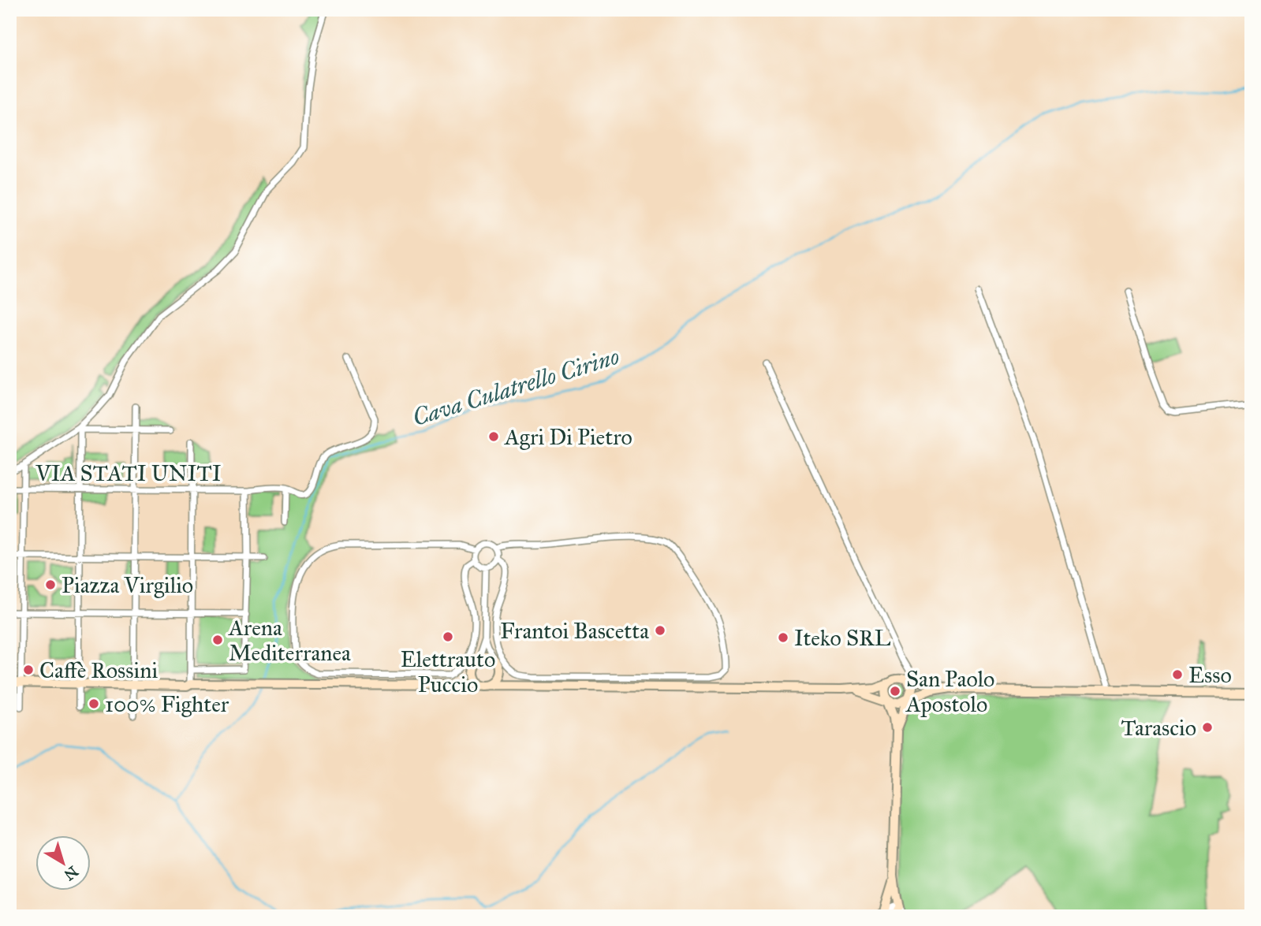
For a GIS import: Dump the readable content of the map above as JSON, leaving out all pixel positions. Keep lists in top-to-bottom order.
{
  "streets": {
    "street": ["VIA STATI UNITI"]
  },
  "water": ["Cava Culatrello Cirino"],
  "places": [
    "Agri Di Pietro",
    "Piazza Virgilio",
    "Frantoi Bascetta",
    "Elettrauto Puccio",
    "Iteko SRL",
    "Arena Mediterranea",
    "Caffè Rossini",
    "Esso",
    "San Paolo Apostolo",
    "100% Fighter",
    "Tarascio"
  ],
  "north": "bottom right"
}
